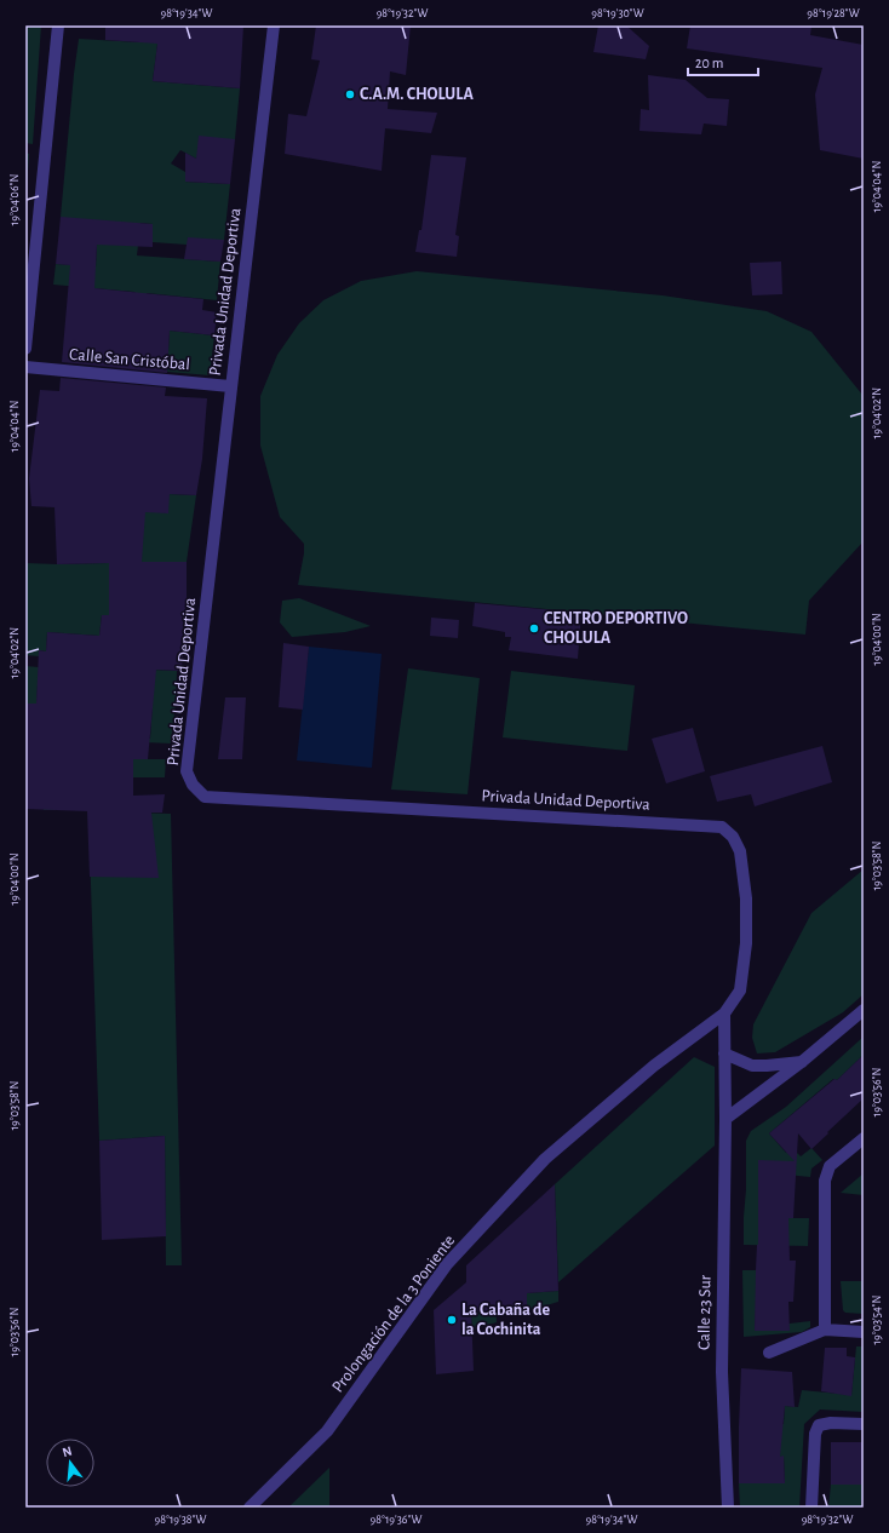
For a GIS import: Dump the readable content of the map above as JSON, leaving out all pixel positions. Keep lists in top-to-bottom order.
{
  "streets": {
    "street": [
      "Privada Unidad Deportiva",
      "Calle San Cristóbal",
      "Calle 23 Sur",
      "Prolongación de la 3 Poniente"
    ]
  },
  "crossings": [
    ["Privada Unidad Deportiva", "Calle San Cristóbal"],
    ["Privada Unidad Deportiva", "Calle 23 Sur"],
    ["Privada Unidad Deportiva", "Prolongación de la 3 Poniente"],
    ["Calle 23 Sur", "Prolongación de la 3 Poniente"]
  ],
  "places": ["C.A.M. CHOLULA", "CENTRO DEPORTIVO CHOLULA", "La Cabaña de la Cochinita"],
  "scale_bar": "20 m",
  "north": "top",
  "coordinates": [
    "98°19'34\"W",
    "98°19'32\"W",
    "98°19'30\"W",
    "98°19'28\"W",
    "19°04'04\"N",
    "19°04'06\"N",
    "19°04'02\"N",
    "19°04'00\"N",
    "19°03'58\"N",
    "19°03'56\"N",
    "19°03'54\"N",
    "98°19'38\"W",
    "98°19'36\"W"
  ]
}
